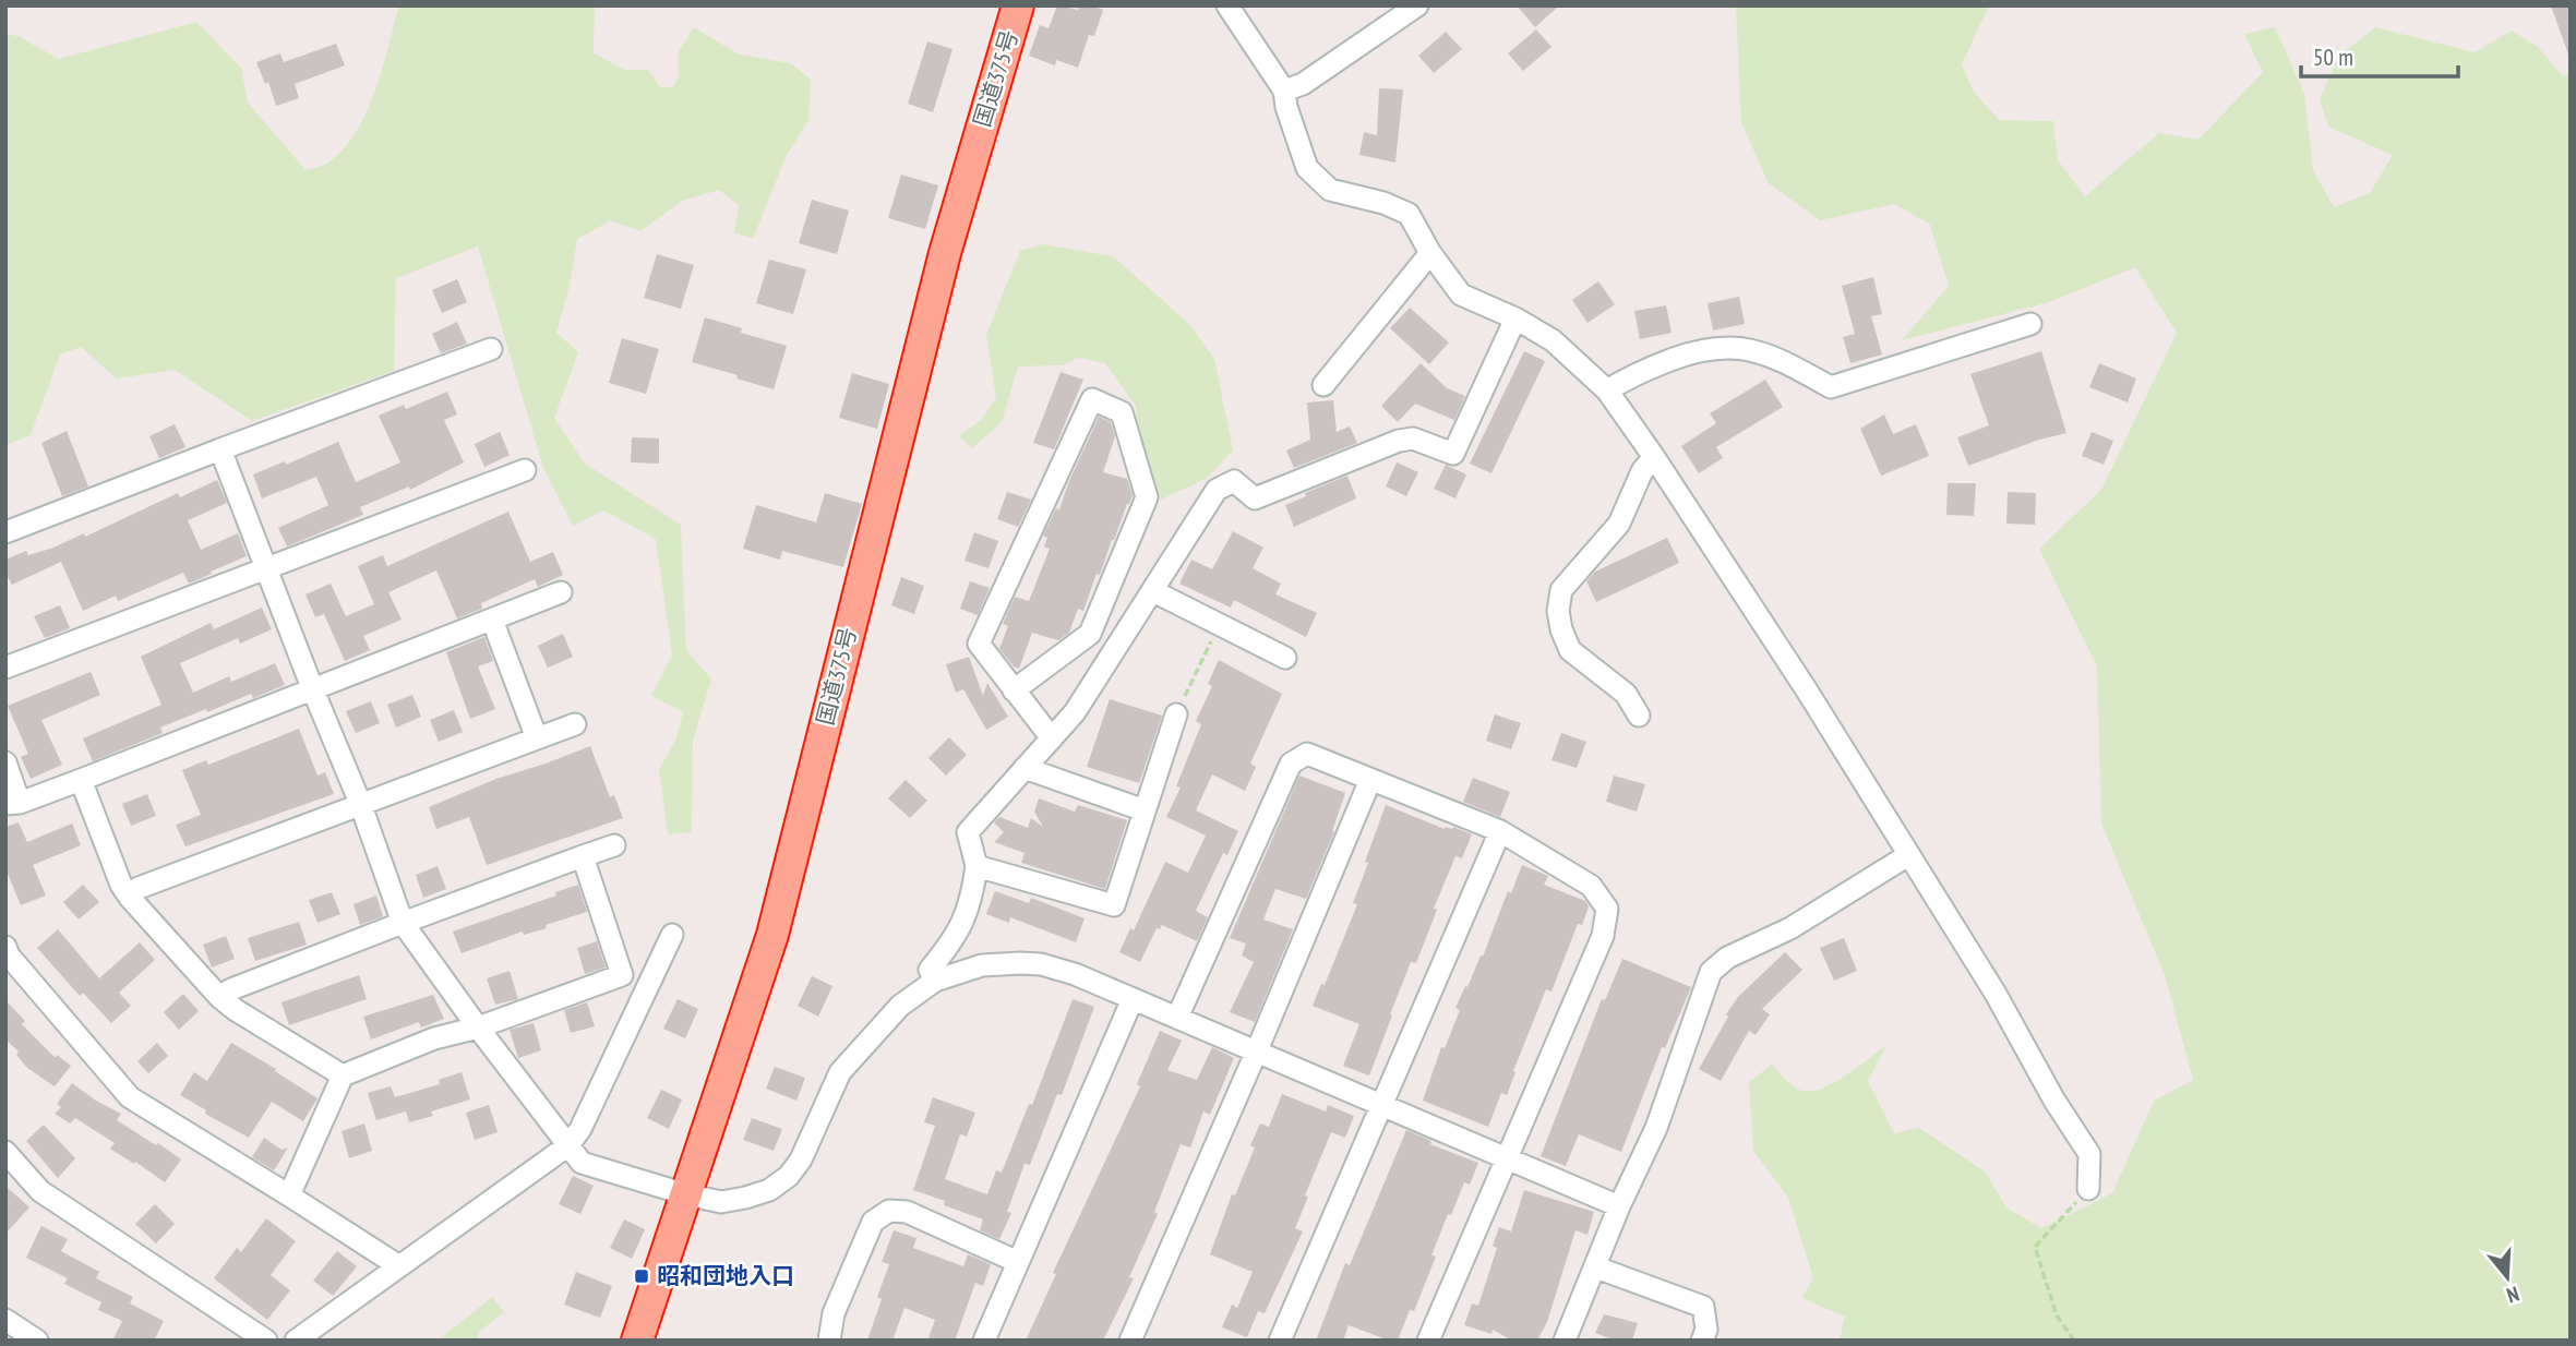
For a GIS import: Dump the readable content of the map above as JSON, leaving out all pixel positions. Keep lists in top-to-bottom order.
{
  "streets": {
    "highway": ["国道375号"]
  },
  "places": {
    "transit": ["昭和団地入口"]
  },
  "scale_bar": "50 m",
  "north": "bottom"
}
